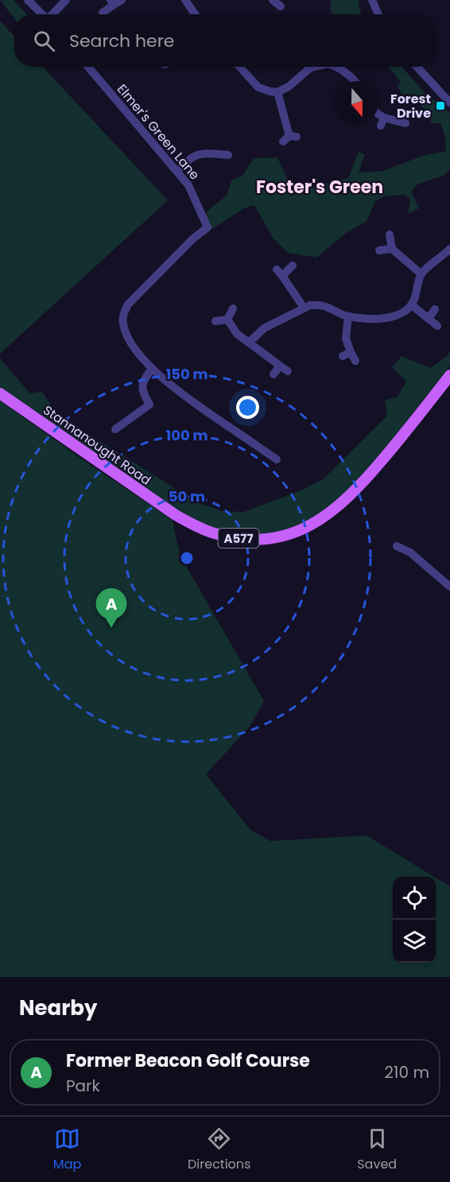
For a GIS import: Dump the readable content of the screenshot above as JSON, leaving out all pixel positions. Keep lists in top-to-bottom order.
{
  "streets": {
    "main road": ["Stannanought Road", "A577"],
    "street": ["Elmer's Green Lane"]
  },
  "districts": ["Foster's Green"],
  "places": {
    "transit": ["Forest Drive"]
  },
  "north": "bottom",
  "page": {
    "search": "Search here",
    "pins": "A",
    "heading": "Nearby",
    "list": [
      {
        "mark": "A",
        "name": "Former Beacon Golf Course",
        "note": "Park",
        "value": "210 m"
      }
    ],
    "nav": ["Map", "Directions", "Saved"]
  },
  "rings": ["150 m", "100 m", "50 m"]
}
